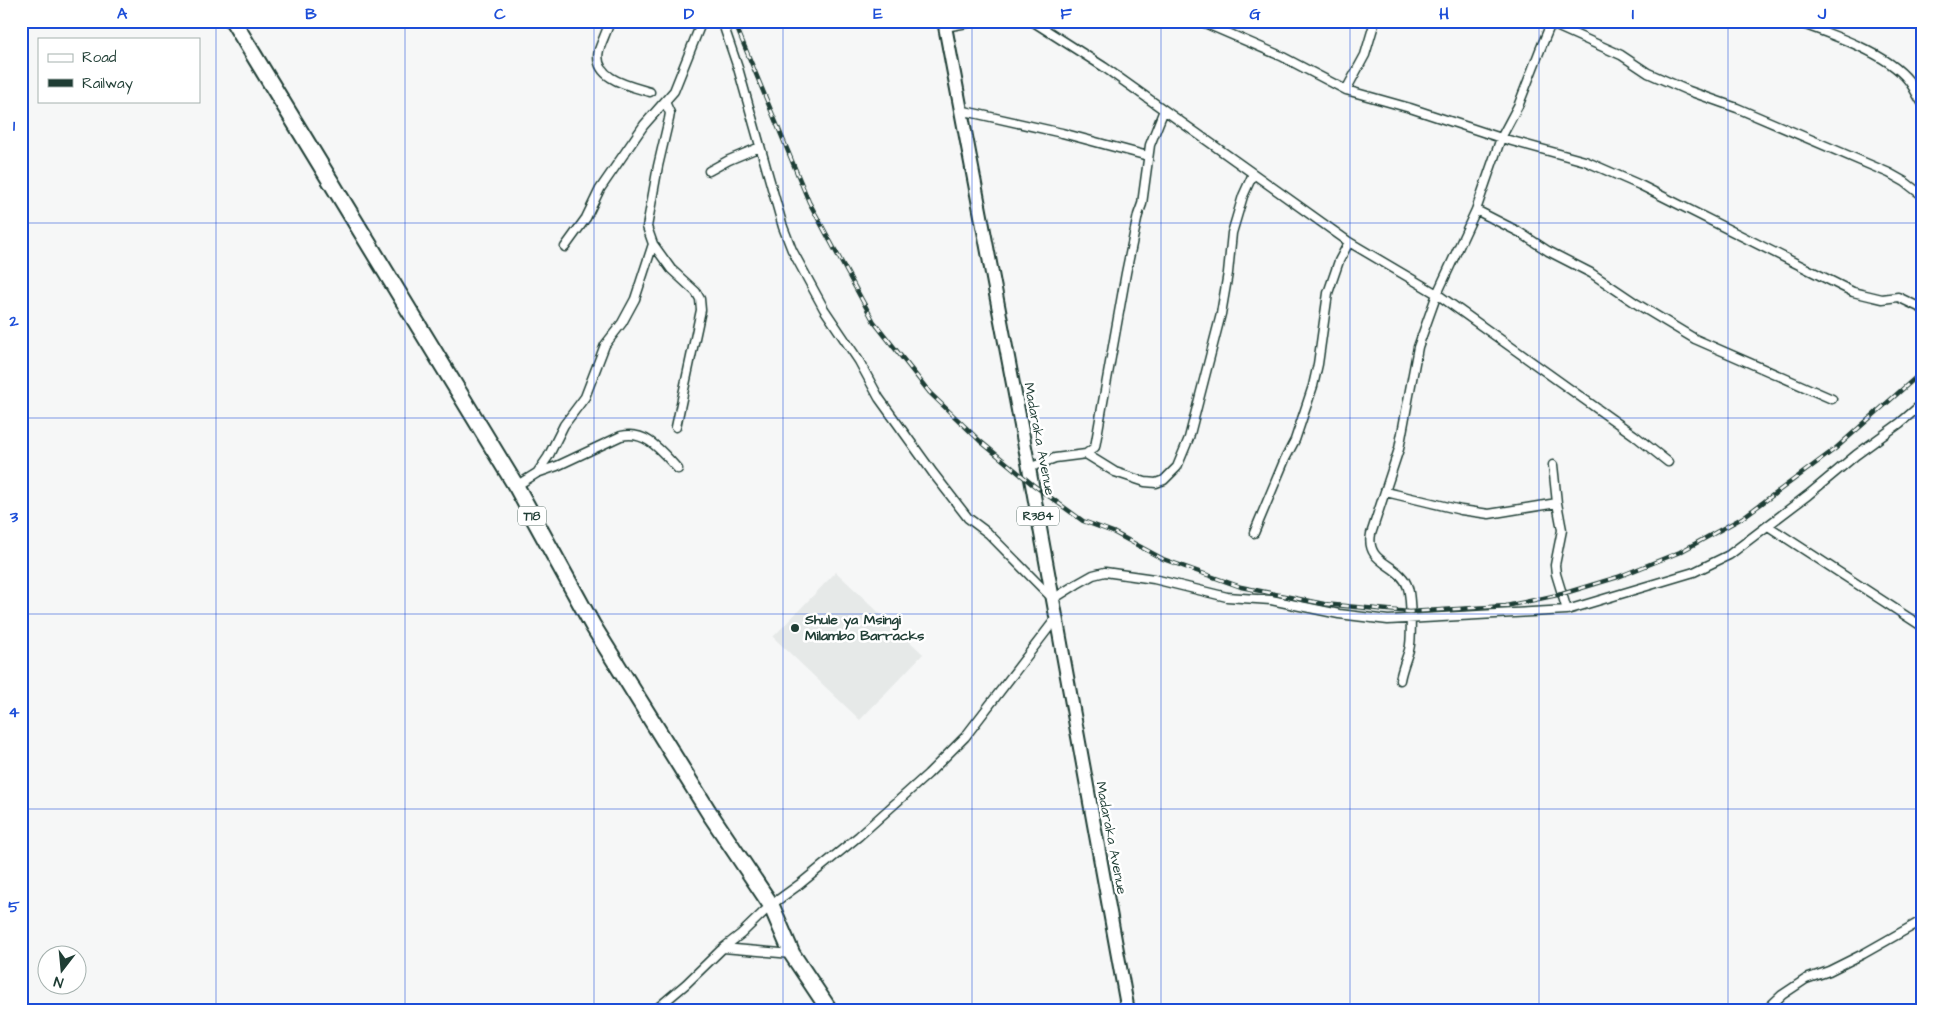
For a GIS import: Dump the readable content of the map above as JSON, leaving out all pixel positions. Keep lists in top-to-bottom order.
{
  "streets": {
    "highway": ["T18"],
    "main road": ["Madaraka Avenue", "R384"]
  },
  "places": ["Shule ya Msingi Milambo Barracks"],
  "legend": ["Road", "Railway"],
  "north": "bottom",
  "grid": {
    "columns": [
      "A",
      "B",
      "C",
      "D",
      "E",
      "F",
      "G",
      "H",
      "I",
      "J"
    ],
    "rows": [
      "1",
      "2",
      "3",
      "4",
      "5"
    ]
  }
}
